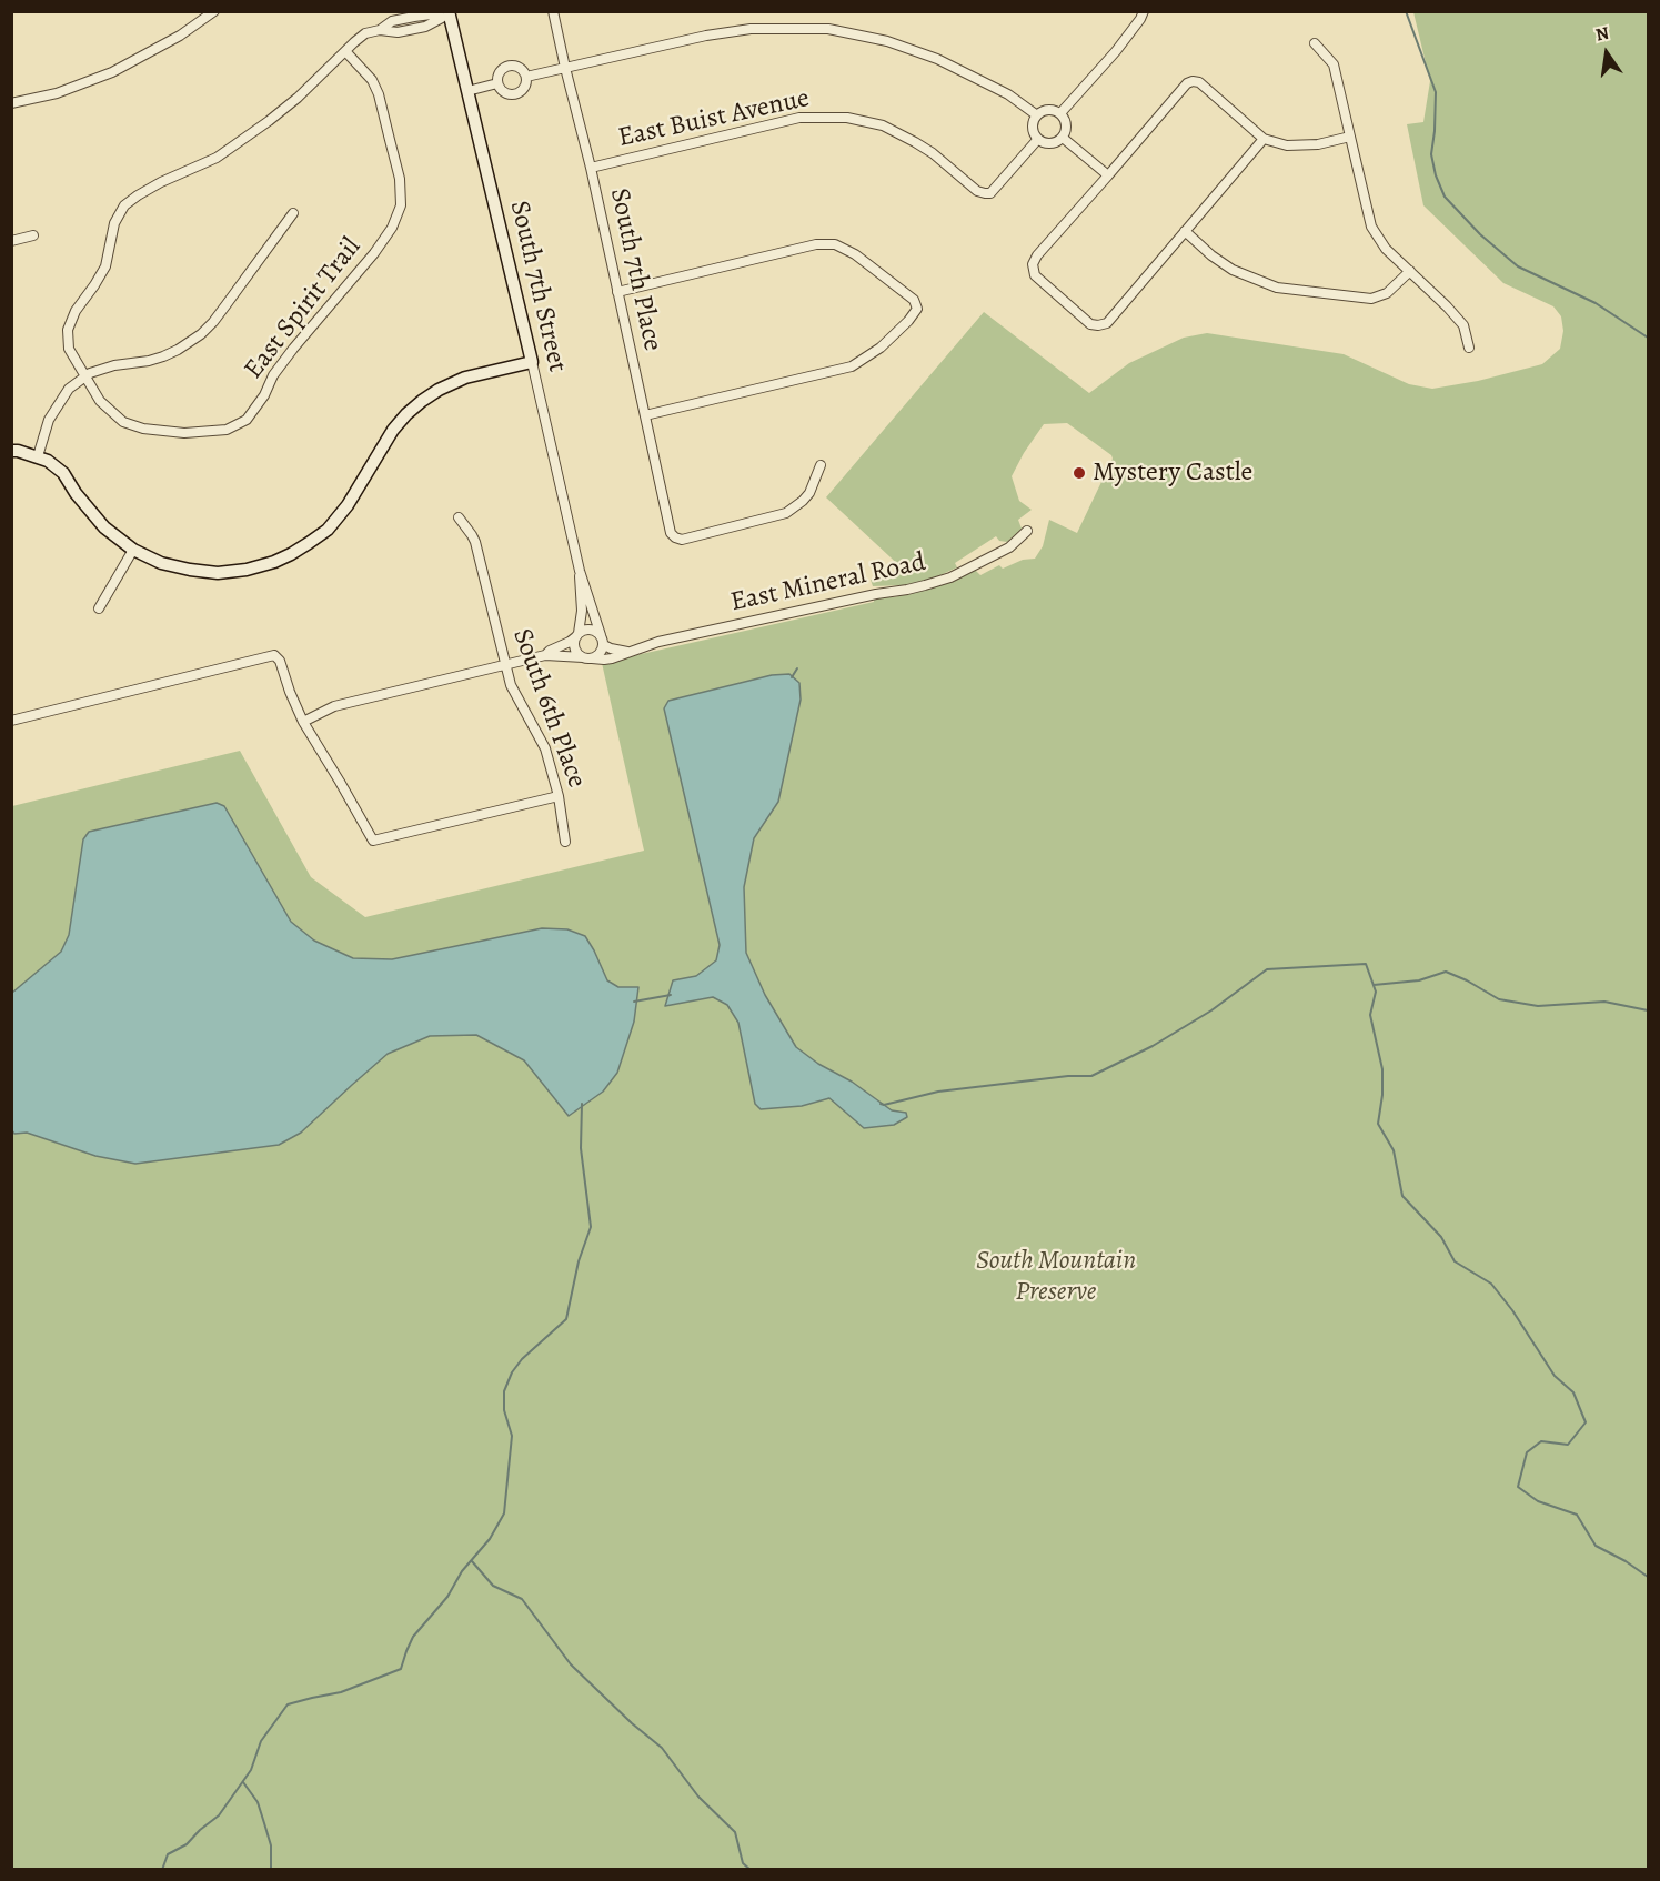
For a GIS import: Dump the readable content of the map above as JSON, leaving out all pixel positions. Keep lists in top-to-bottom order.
{
  "streets": {
    "street": [
      "East Buist Avenue",
      "South 7th Place",
      "South 7th Street",
      "East Spirit Trail",
      "East Mineral Road",
      "South 6th Place"
    ]
  },
  "crossings": [
    ["East Buist Avenue", "South 7th Place"],
    ["South 7th Street", "East Spirit Trail"],
    ["South 7th Street", "East Mineral Road"],
    ["East Mineral Road", "South 6th Place"]
  ],
  "parks": ["South Mountain Preserve"],
  "places": ["Mystery Castle"],
  "north": "top"
}
